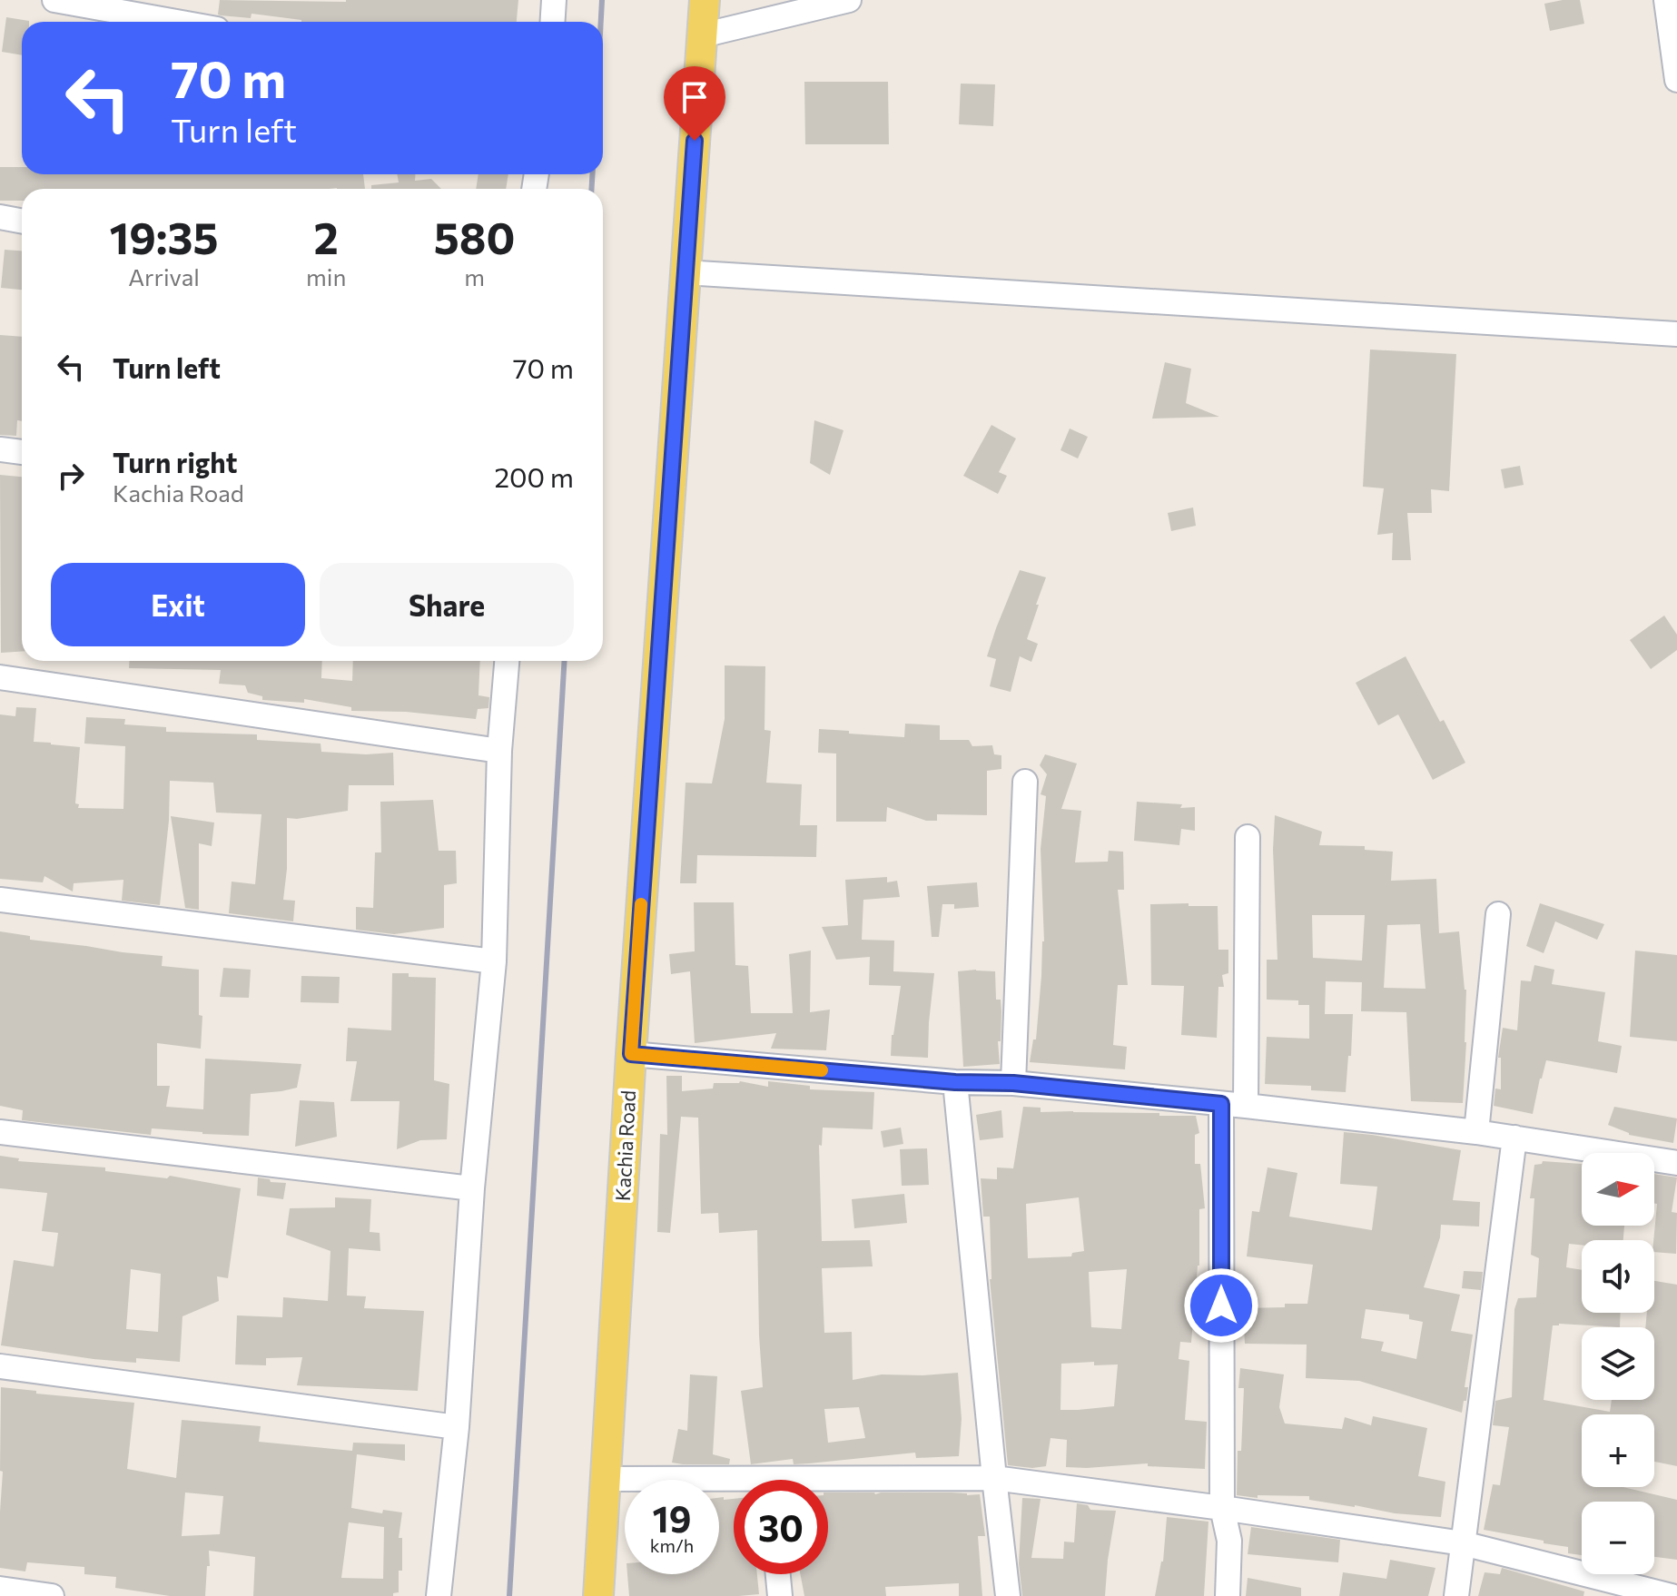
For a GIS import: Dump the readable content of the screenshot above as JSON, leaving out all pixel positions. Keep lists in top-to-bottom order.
{
  "streets": {
    "main road": ["Kachia Road"]
  },
  "north": "right",
  "page": {
    "turn": ["70 m", "Turn left"],
    "eta": [
      "19:35",
      "Arrival",
      "2",
      "min",
      "580",
      "m"
    ],
    "list": [
      {
        "name": "Turn left",
        "value": "70 m"
      },
      {
        "name": "Turn right",
        "note": "Kachia Road",
        "value": "200 m"
      }
    ],
    "buttons": ["Exit", "Share"],
    "map_buttons": ["+", "−"],
    "speed": "19 km/h",
    "limit": "30"
  }
}
